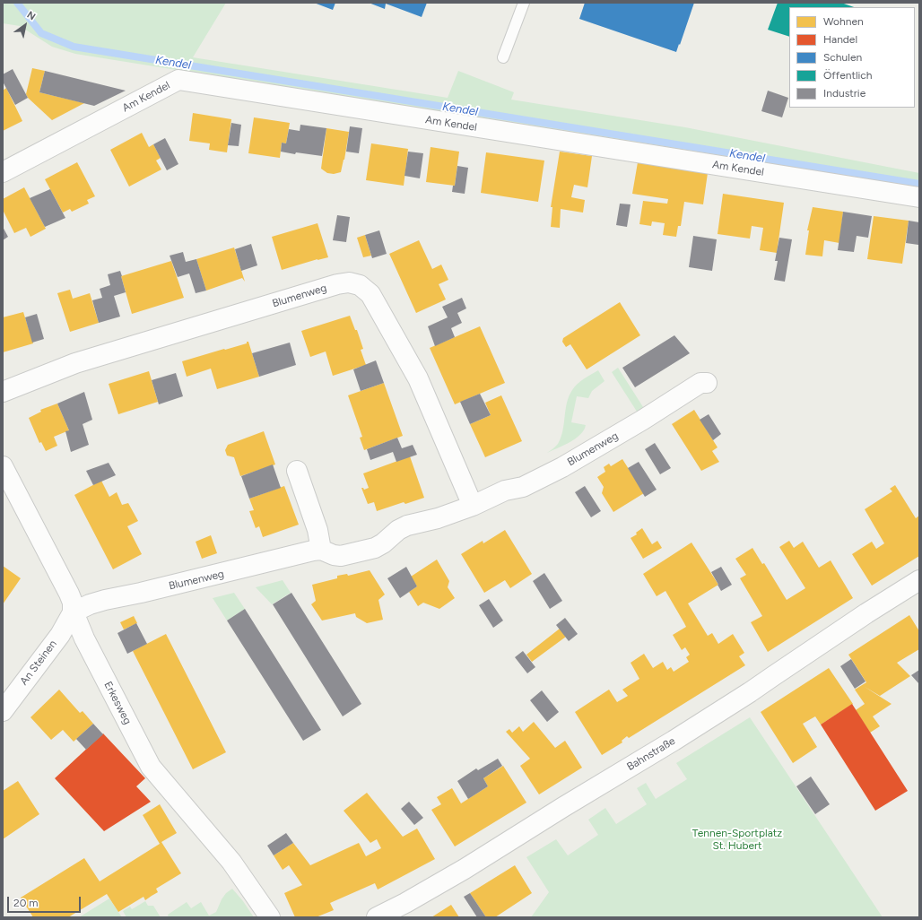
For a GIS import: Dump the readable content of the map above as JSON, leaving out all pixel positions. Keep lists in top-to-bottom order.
{
  "streets": {
    "street": [
      "Am Kendel",
      "Blumenweg",
      "An Steinen",
      "Erkesweg",
      "Bahnstraße"
    ]
  },
  "crossings": [
    ["Blumenweg", "An Steinen"],
    ["Blumenweg", "Erkesweg"],
    ["An Steinen", "Erkesweg"]
  ],
  "water": ["Kendel"],
  "parks": ["Tennen-Sportplatz St. Hubert"],
  "legend": [
    "Wohnen",
    "Handel",
    "Schulen",
    "Öffentlich",
    "Industrie"
  ],
  "scale_bar": "20 m",
  "north": "top right"
}
